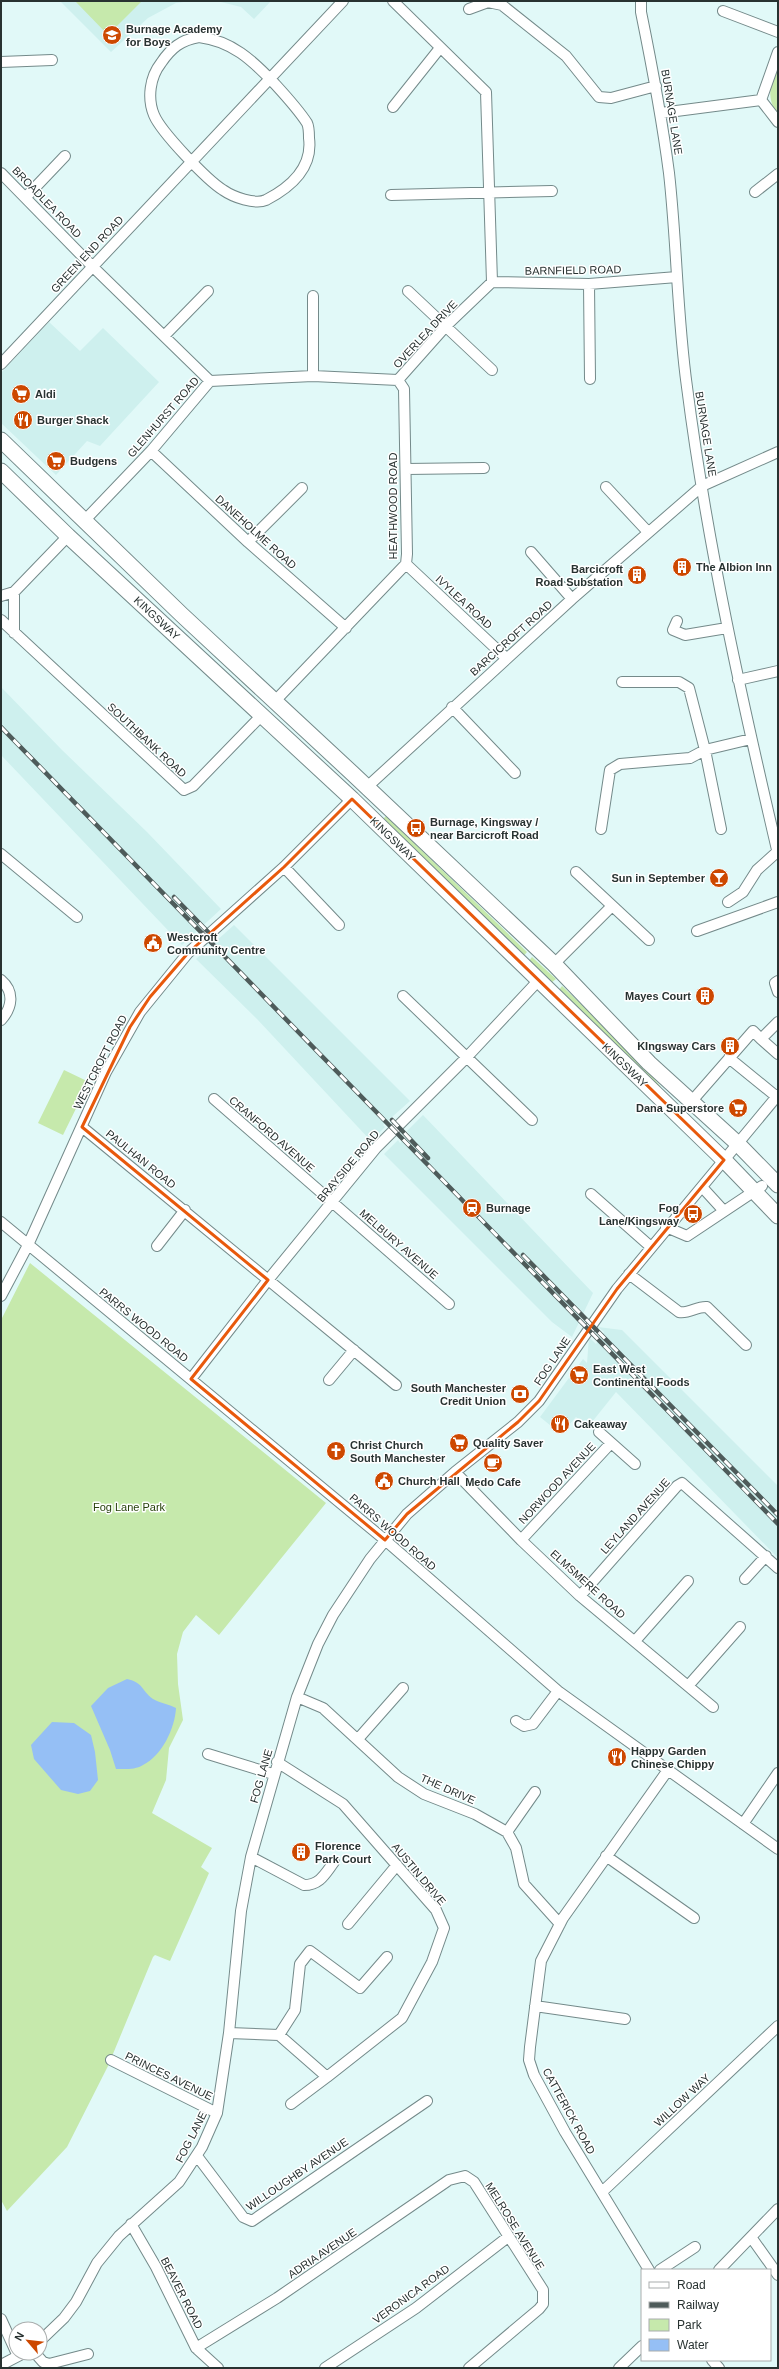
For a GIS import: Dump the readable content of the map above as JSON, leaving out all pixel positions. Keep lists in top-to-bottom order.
{
  "streets": {
    "highway": ["KINGSWAY"],
    "street": [
      "BURNAGE LANE",
      "BROADLEA ROAD",
      "GREEN END ROAD",
      "BARNFIELD ROAD",
      "OVERLEA DRIVE",
      "GLENHURST ROAD",
      "HEATHWOOD ROAD",
      "DANEHOLME ROAD",
      "IVYLEA ROAD",
      "BARCICROFT ROAD",
      "SOUTHBANK ROAD",
      "WESTCROFT ROAD",
      "CRANFORD AVENUE",
      "PAULHAN ROAD",
      "BRAYSIDE ROAD",
      "MELBURY AVENUE",
      "PARRS WOOD ROAD",
      "FOG LANE",
      "NORWOOD AVENUE",
      "LEYLAND AVENUE",
      "ELMSMERE ROAD",
      "THE DRIVE",
      "AUSTIN DRIVE",
      "PRINCES AVENUE",
      "WILLOW WAY",
      "CATTERICK ROAD",
      "WILLOUGHBY AVENUE",
      "MELROSE AVENUE",
      "ADRIA AVENUE",
      "BEAVER ROAD",
      "VERONICA ROAD"
    ]
  },
  "crossings": [
    ["BURNAGE LANE", "BARNFIELD ROAD"],
    ["BURNAGE LANE", "BARCICROFT ROAD"],
    ["BROADLEA ROAD", "GREEN END ROAD"],
    ["BARNFIELD ROAD", "OVERLEA DRIVE"],
    ["OVERLEA DRIVE", "GLENHURST ROAD"],
    ["OVERLEA DRIVE", "HEATHWOOD ROAD"],
    ["GLENHURST ROAD", "DANEHOLME ROAD"],
    ["GLENHURST ROAD", "KINGSWAY"],
    ["HEATHWOOD ROAD", "DANEHOLME ROAD"],
    ["HEATHWOOD ROAD", "IVYLEA ROAD"],
    ["HEATHWOOD ROAD", "KINGSWAY"],
    ["IVYLEA ROAD", "BARCICROFT ROAD"],
    ["KINGSWAY", "BARCICROFT ROAD"],
    ["KINGSWAY", "SOUTHBANK ROAD"],
    ["KINGSWAY", "WESTCROFT ROAD"],
    ["KINGSWAY", "BRAYSIDE ROAD"],
    ["KINGSWAY", "FOG LANE"],
    ["WESTCROFT ROAD", "PAULHAN ROAD"],
    ["WESTCROFT ROAD", "PARRS WOOD ROAD"],
    ["CRANFORD AVENUE", "BRAYSIDE ROAD"],
    ["CRANFORD AVENUE", "MELBURY AVENUE"],
    ["PAULHAN ROAD", "BRAYSIDE ROAD"],
    ["BRAYSIDE ROAD", "MELBURY AVENUE"],
    ["BRAYSIDE ROAD", "PARRS WOOD ROAD"],
    ["PARRS WOOD ROAD", "FOG LANE"],
    ["PARRS WOOD ROAD", "CATTERICK ROAD"],
    ["FOG LANE", "ELMSMERE ROAD"],
    ["FOG LANE", "THE DRIVE"],
    ["FOG LANE", "AUSTIN DRIVE"],
    ["FOG LANE", "PRINCES AVENUE"],
    ["FOG LANE", "WILLOUGHBY AVENUE"],
    ["FOG LANE", "BEAVER ROAD"],
    ["NORWOOD AVENUE", "ELMSMERE ROAD"],
    ["LEYLAND AVENUE", "ELMSMERE ROAD"],
    ["WILLOW WAY", "CATTERICK ROAD"],
    ["MELROSE AVENUE", "ADRIA AVENUE"],
    ["MELROSE AVENUE", "VERONICA ROAD"],
    ["ADRIA AVENUE", "BEAVER ROAD"]
  ],
  "parks": ["Fog Lane Park"],
  "places": {
    "school or university": ["Burnage Academy for Boys"],
    "supermarket": [
      "Aldi",
      "Budgens",
      "Dana Superstore",
      "East West Continental Foods",
      "Quality Saver"
    ],
    "restaurant": ["Burger Shack", "Cakeaway", "Happy Garden Chinese Chippy"],
    "building": [
      "The Albion Inn",
      "Barcicroft Road Substation",
      "Mayes Court",
      "KIngsway Cars",
      "Florence Park Court"
    ],
    "bus stop": ["Burnage, Kingsway / near Barcicroft Road", "Fog Lane/Kingsway"],
    "bar": ["Sun in September"],
    "public building": ["Westcroft Community Centre", "Church Hall"],
    "station": ["Burnage"],
    "bank": ["South Manchester Credit Union"],
    "church": ["Christ Church South Manchester"],
    "cafe": ["Medo Cafe"]
  },
  "legend": [
    "Road",
    "Railway",
    "Park",
    "Water"
  ],
  "north": "top left"
}
